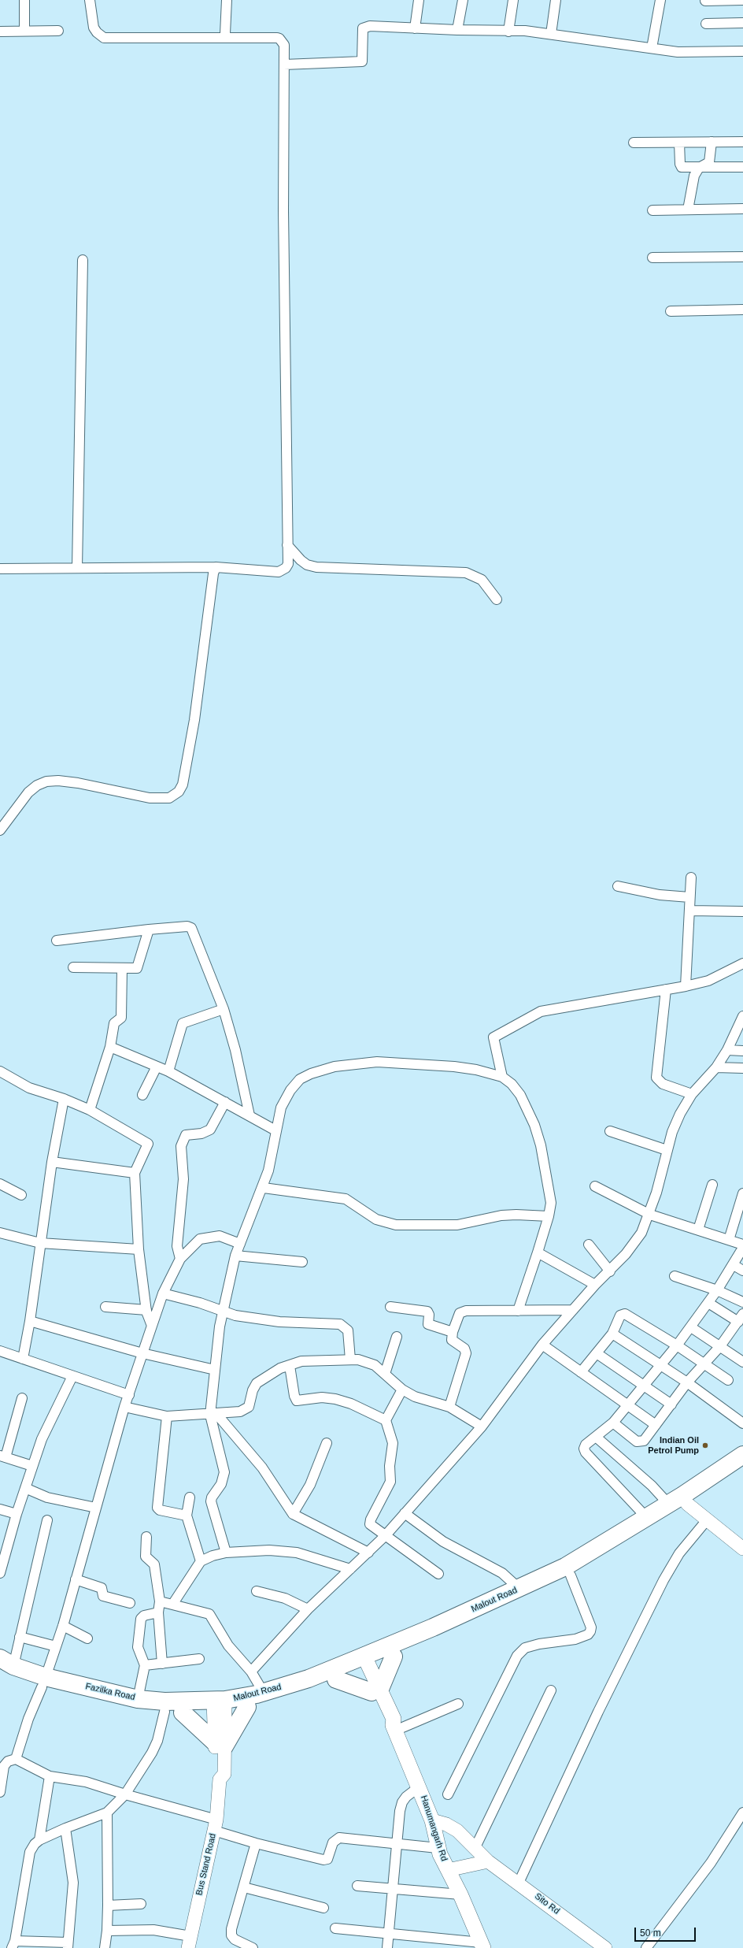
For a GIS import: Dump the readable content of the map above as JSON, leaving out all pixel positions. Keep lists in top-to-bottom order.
{
  "streets": {
    "highway": ["Malout Road", "Fazilka Road"],
    "main road": ["Hanumangarh Rd", "Bus Stand Road", "Sito Rd"]
  },
  "crossings": [
    ["Malout Road", "Fazilka Road"],
    ["Malout Road", "Hanumangarh Rd"],
    ["Malout Road", "Bus Stand Road"],
    ["Fazilka Road", "Bus Stand Road"],
    ["Hanumangarh Rd", "Sito Rd"]
  ],
  "places": ["Indian Oil Petrol Pump"],
  "scale_bar": "50 m"
}
